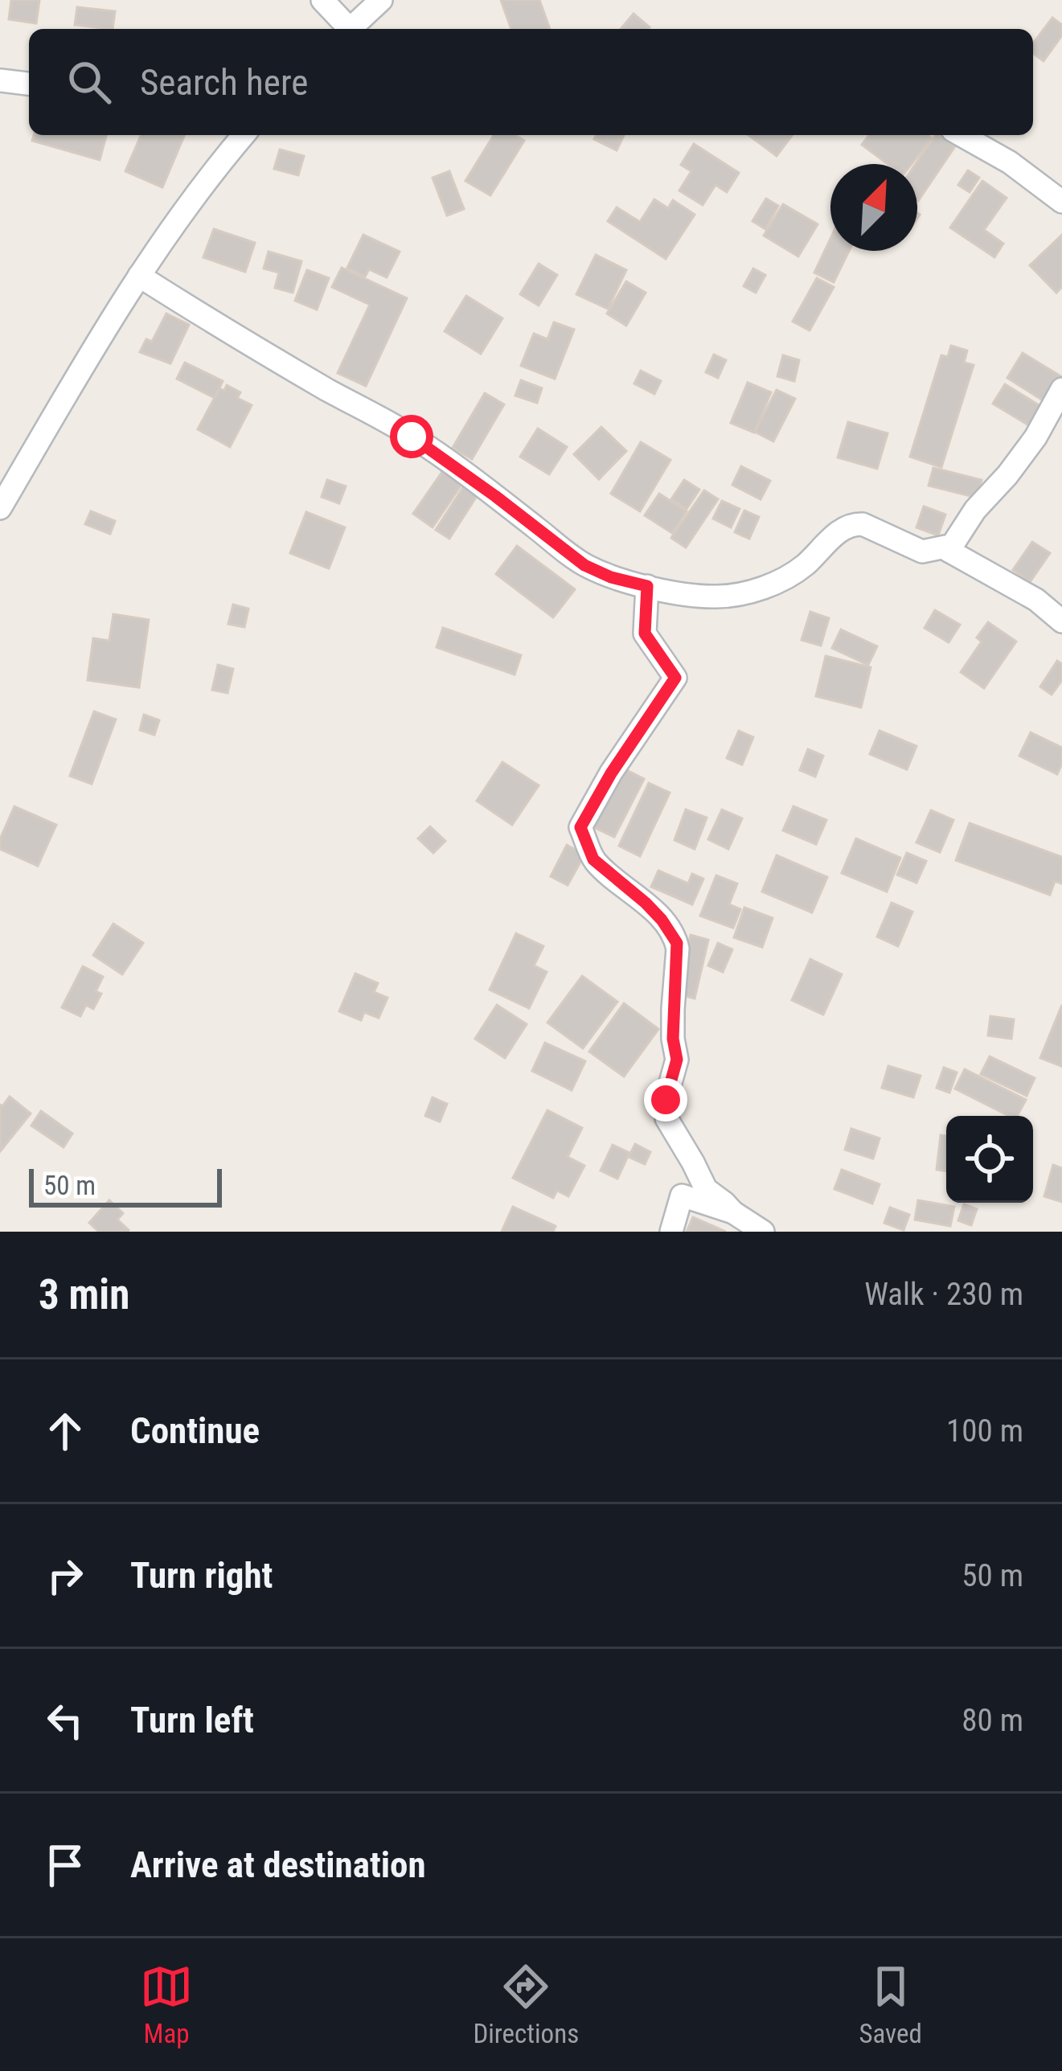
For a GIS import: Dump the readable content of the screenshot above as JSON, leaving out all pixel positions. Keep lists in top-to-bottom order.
{
  "scale_bar": "50 m",
  "north": "top right",
  "page": {
    "search": "Search here",
    "scale": "50 m",
    "heading": ["3 min", "Walk · 230 m"],
    "list": [
      ["Continue", "100 m"],
      ["Turn right", "50 m"],
      ["Turn left", "80 m"],
      "Arrive at destination"
    ],
    "nav": ["Map", "Directions", "Saved"]
  }
}
